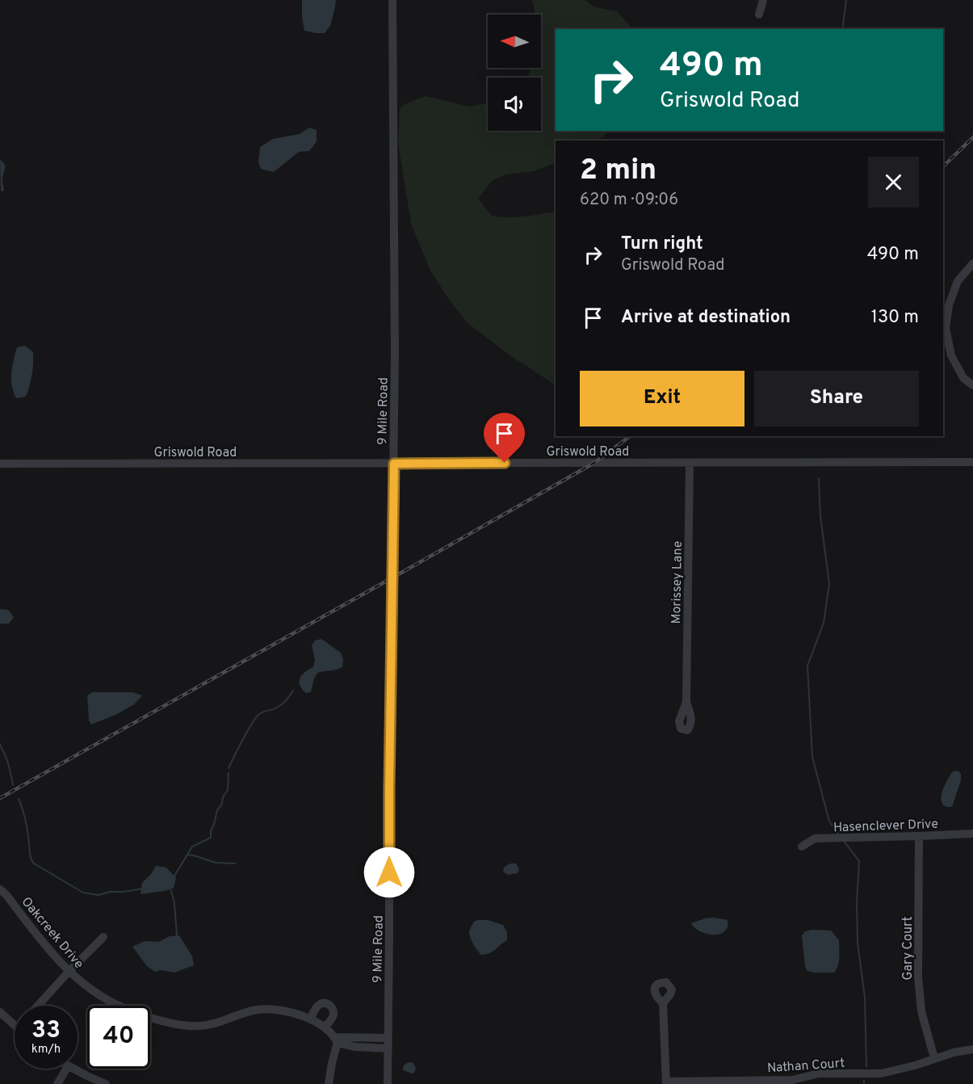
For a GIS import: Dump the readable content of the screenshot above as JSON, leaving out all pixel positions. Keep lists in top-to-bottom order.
{
  "streets": {
    "street": [
      "9 Mile Road",
      "Griswold Road",
      "Morissey Lane",
      "Hasenclever Drive",
      "Oakcreek Drive",
      "Gary Court",
      "Nathan Court"
    ]
  },
  "crossings": [
    ["9 Mile Road", "Griswold Road"],
    ["Griswold Road", "Morissey Lane"],
    ["Hasenclever Drive", "Gary Court"],
    ["Gary Court", "Nathan Court"]
  ],
  "north": "left",
  "page": {
    "turn": ["490 m", "Griswold Road"],
    "heading": ["2 min", "620 m · 09:06"],
    "list": [
      {
        "name": "Turn right",
        "note": "Griswold Road",
        "value": "490 m"
      },
      {
        "name": "Arrive at destination",
        "value": "130 m"
      }
    ],
    "buttons": ["Exit", "Share"],
    "speed": "33 km/h",
    "limit": "40"
  }
}
